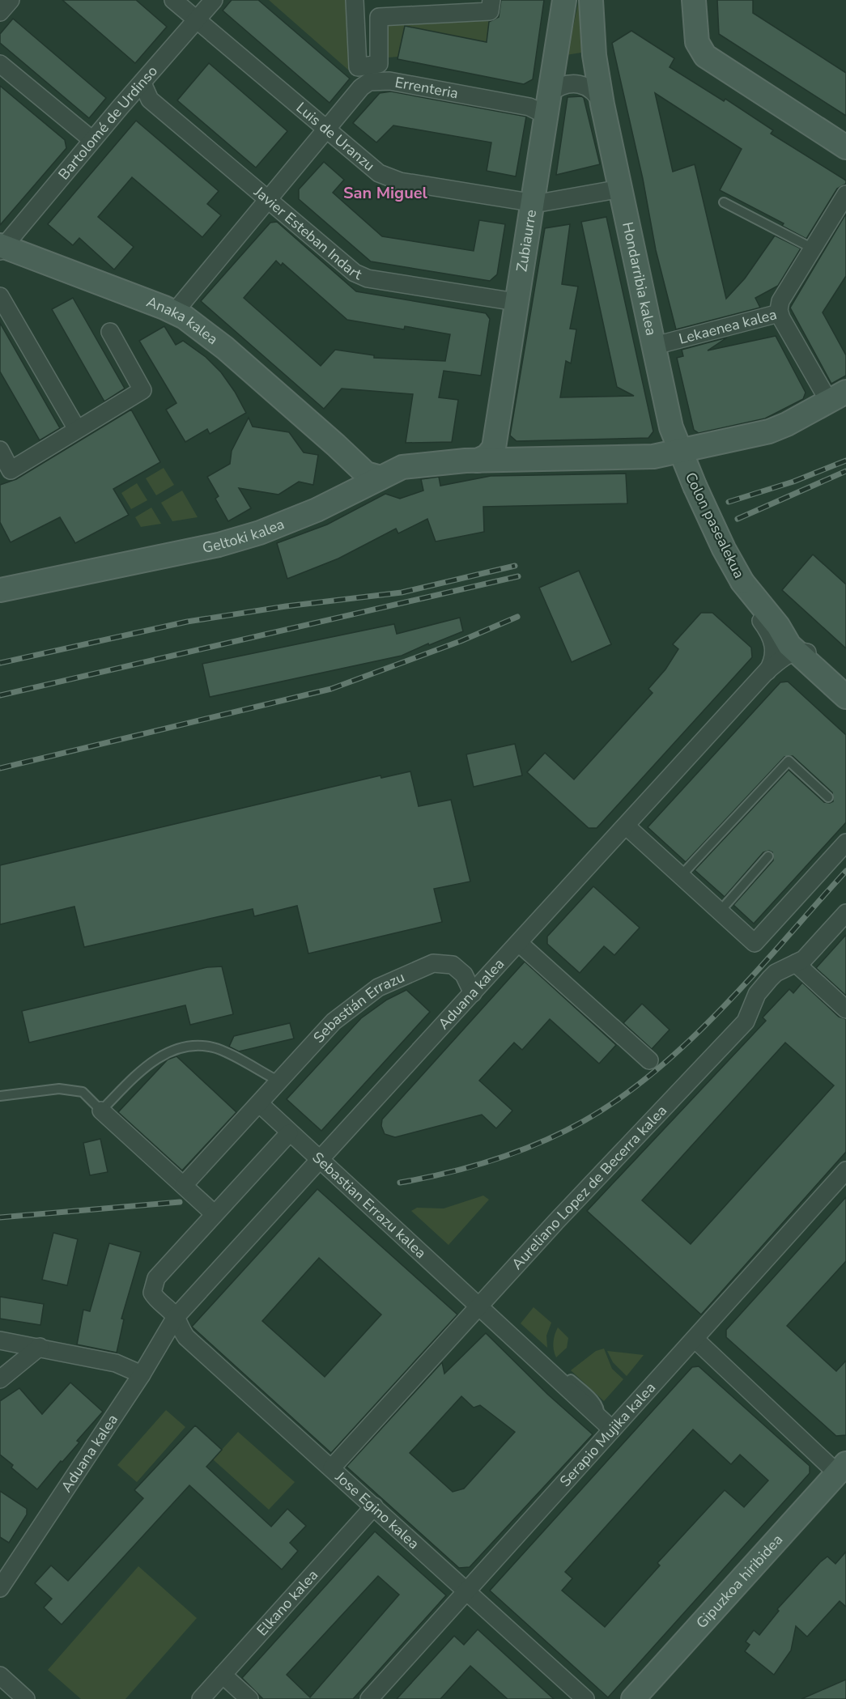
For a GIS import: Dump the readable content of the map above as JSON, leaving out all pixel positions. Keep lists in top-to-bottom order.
{
  "streets": {
    "main road": [
      "Zubiaurre",
      "Hondarribia kalea",
      "Anaka kalea",
      "Colon pasealekua",
      "Geltoki kalea",
      "Gipuzkoa hiribidea"
    ],
    "street": [
      "Errenteria",
      "Bartolomé de Urdinso",
      "Luis de Uranzu",
      "Javier Esteban Indart",
      "Lekaenea kalea",
      "Aduana kalea",
      "Sebastián Errazu",
      "Aureliano Lopez de Becerra kalea",
      "Sebastian Errazu kalea",
      "Serapio Mujika kalea",
      "Jose Egino kalea",
      "Elkano kalea"
    ]
  },
  "crossings": [
    ["Errenteria", "Luis de Uranzu"],
    ["Errenteria", "Javier Esteban Indart"],
    ["Errenteria", "Zubiaurre"],
    ["Errenteria", "Anaka kalea"],
    ["Bartolomé de Urdinso", "Luis de Uranzu"],
    ["Bartolomé de Urdinso", "Javier Esteban Indart"],
    ["Bartolomé de Urdinso", "Anaka kalea"],
    ["Luis de Uranzu", "Zubiaurre"],
    ["Luis de Uranzu", "Hondarribia kalea"],
    ["Javier Esteban Indart", "Zubiaurre"],
    ["Zubiaurre", "Hondarribia kalea"],
    ["Zubiaurre", "Geltoki kalea"],
    ["Hondarribia kalea", "Lekaenea kalea"],
    ["Hondarribia kalea", "Colon pasealekua"],
    ["Hondarribia kalea", "Geltoki kalea"],
    ["Anaka kalea", "Geltoki kalea"],
    ["Colon pasealekua", "Geltoki kalea"],
    ["Colon pasealekua", "Aduana kalea"],
    ["Aduana kalea", "Sebastián Errazu"],
    ["Aduana kalea", "Sebastian Errazu kalea"],
    ["Aduana kalea", "Jose Egino kalea"],
    ["Sebastián Errazu", "Sebastian Errazu kalea"],
    ["Aureliano Lopez de Becerra kalea", "Sebastian Errazu kalea"],
    ["Aureliano Lopez de Becerra kalea", "Jose Egino kalea"],
    ["Sebastian Errazu kalea", "Serapio Mujika kalea"],
    ["Serapio Mujika kalea", "Jose Egino kalea"],
    ["Jose Egino kalea", "Elkano kalea"]
  ],
  "districts": ["San Miguel"]
}
